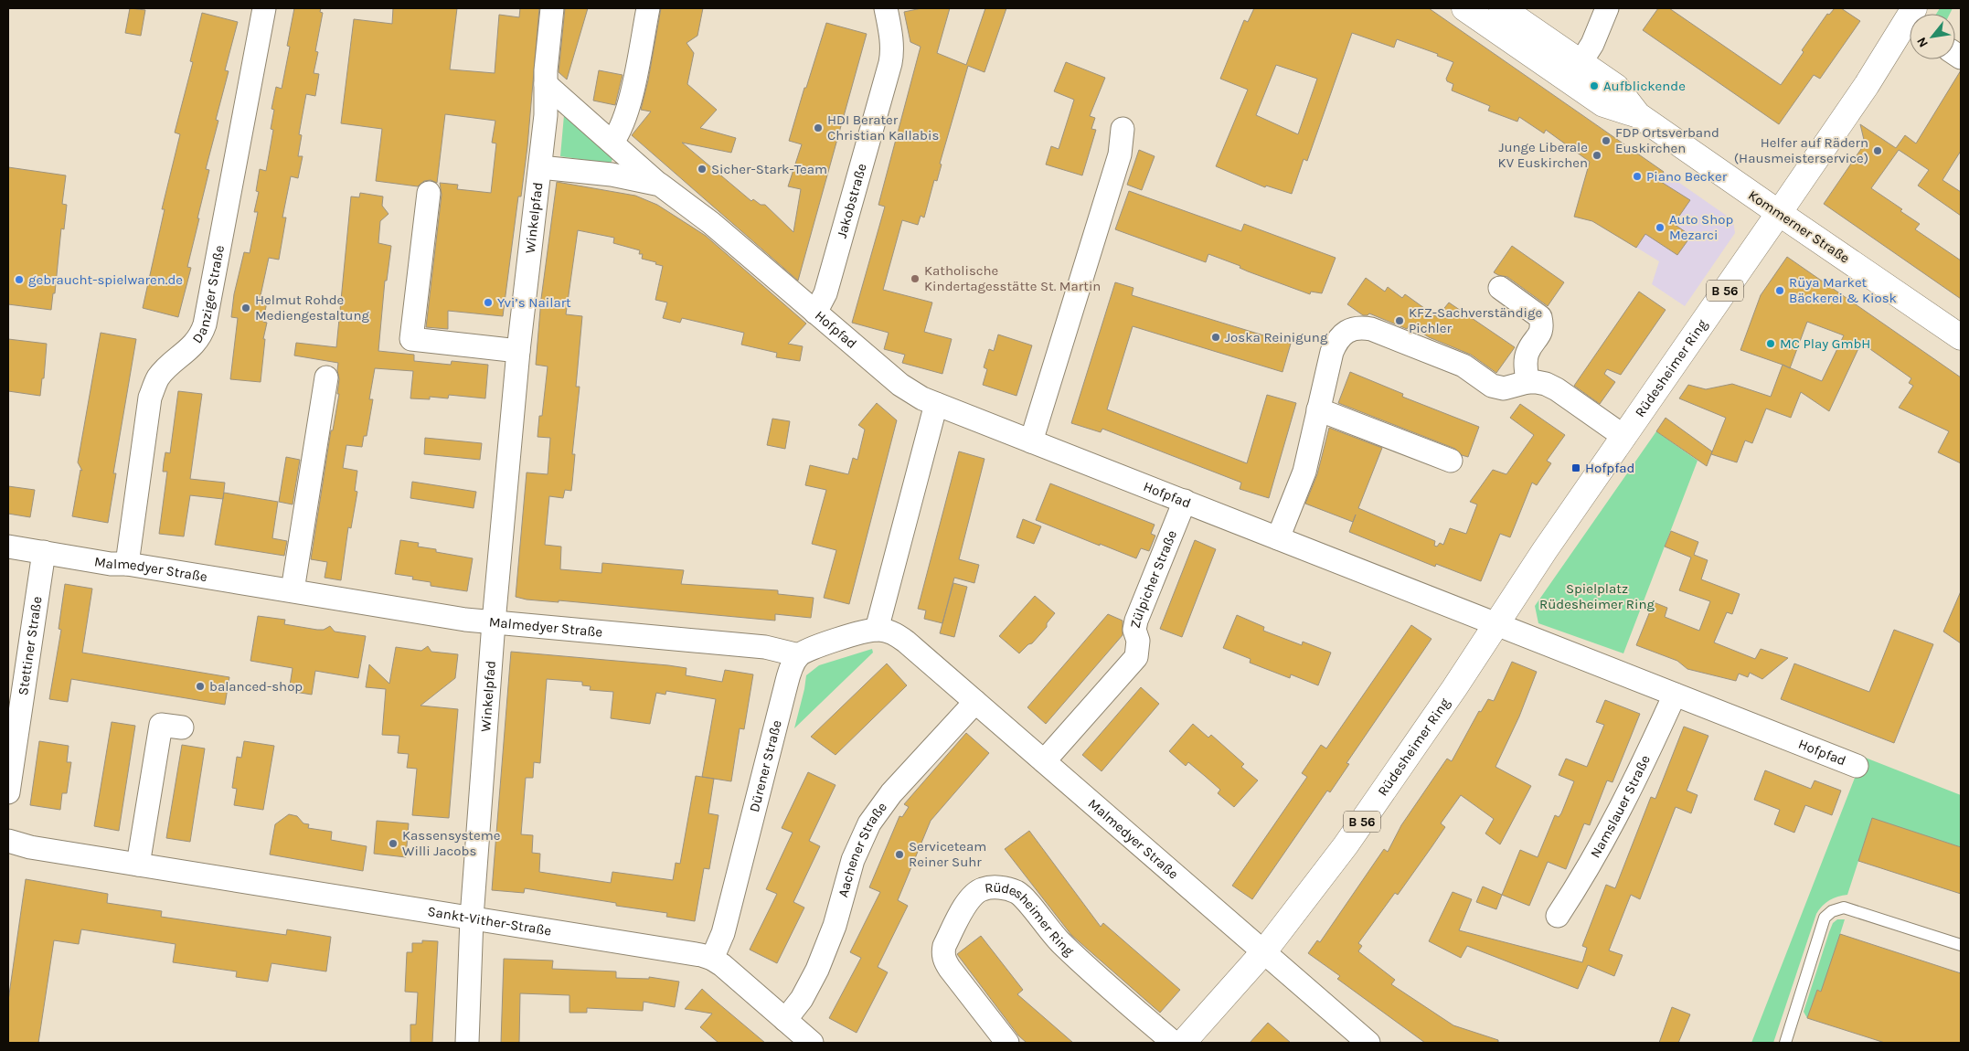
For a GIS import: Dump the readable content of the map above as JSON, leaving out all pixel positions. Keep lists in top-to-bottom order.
{
  "streets": {
    "main road": ["Kommerner Straße", "B 56", "Rüdesheimer Ring"],
    "street": [
      "Jakobstraße",
      "Winkelpfad",
      "Danziger Straße",
      "Hofpfad",
      "Malmedyer Straße",
      "Zülpicher Straße",
      "Stettiner Straße",
      "Dürener Straße",
      "Namslauer Straße",
      "Aachener Straße",
      "Sankt-Vither-Straße"
    ]
  },
  "crossings": [
    ["Jakobstraße", "Hofpfad"],
    ["Winkelpfad", "Hofpfad"],
    ["Winkelpfad", "Malmedyer Straße"],
    ["Winkelpfad", "Sankt-Vither-Straße"],
    ["Kommerner Straße", "Rüdesheimer Ring"],
    ["Danziger Straße", "Malmedyer Straße"],
    ["Hofpfad", "Rüdesheimer Ring"],
    ["Hofpfad", "Zülpicher Straße"],
    ["Hofpfad", "Namslauer Straße"],
    ["Rüdesheimer Ring", "Malmedyer Straße"],
    ["Malmedyer Straße", "Zülpicher Straße"],
    ["Malmedyer Straße", "Stettiner Straße"],
    ["Malmedyer Straße", "Dürener Straße"],
    ["Malmedyer Straße", "Aachener Straße"],
    ["Dürener Straße", "Sankt-Vither-Straße"],
    ["Aachener Straße", "Sankt-Vither-Straße"]
  ],
  "parks": ["Spielplatz Rüdesheimer Ring"],
  "places": {
    "other": [
      "Aufblickende",
      "HDI Berater Christian Kallabis",
      "FDP Ortsverband Euskirchen",
      "Helfer auf Rädern (Hausmeisterservice)",
      "Junge Liberale KV Euskirchen",
      "Sicher-Stark-Team",
      "Piano Becker",
      "Auto Shop Mezarci",
      "Katholische Kindertagesstätte St. Martin",
      "gebraucht-spielwaren.de",
      "Rüya Market Bäckerei & Kiosk",
      "Yvi’s Nailart",
      "Helmut Rohde Mediengestaltung",
      "KFZ-Sachverständige Pichler",
      "Joska Reinigung",
      "MC Play GmbH",
      "balanced-shop",
      "Kassensysteme Willi Jacobs",
      "Serviceteam Reiner Suhr"
    ],
    "transit": ["Hofpfad"]
  },
  "north": "bottom left"
}
